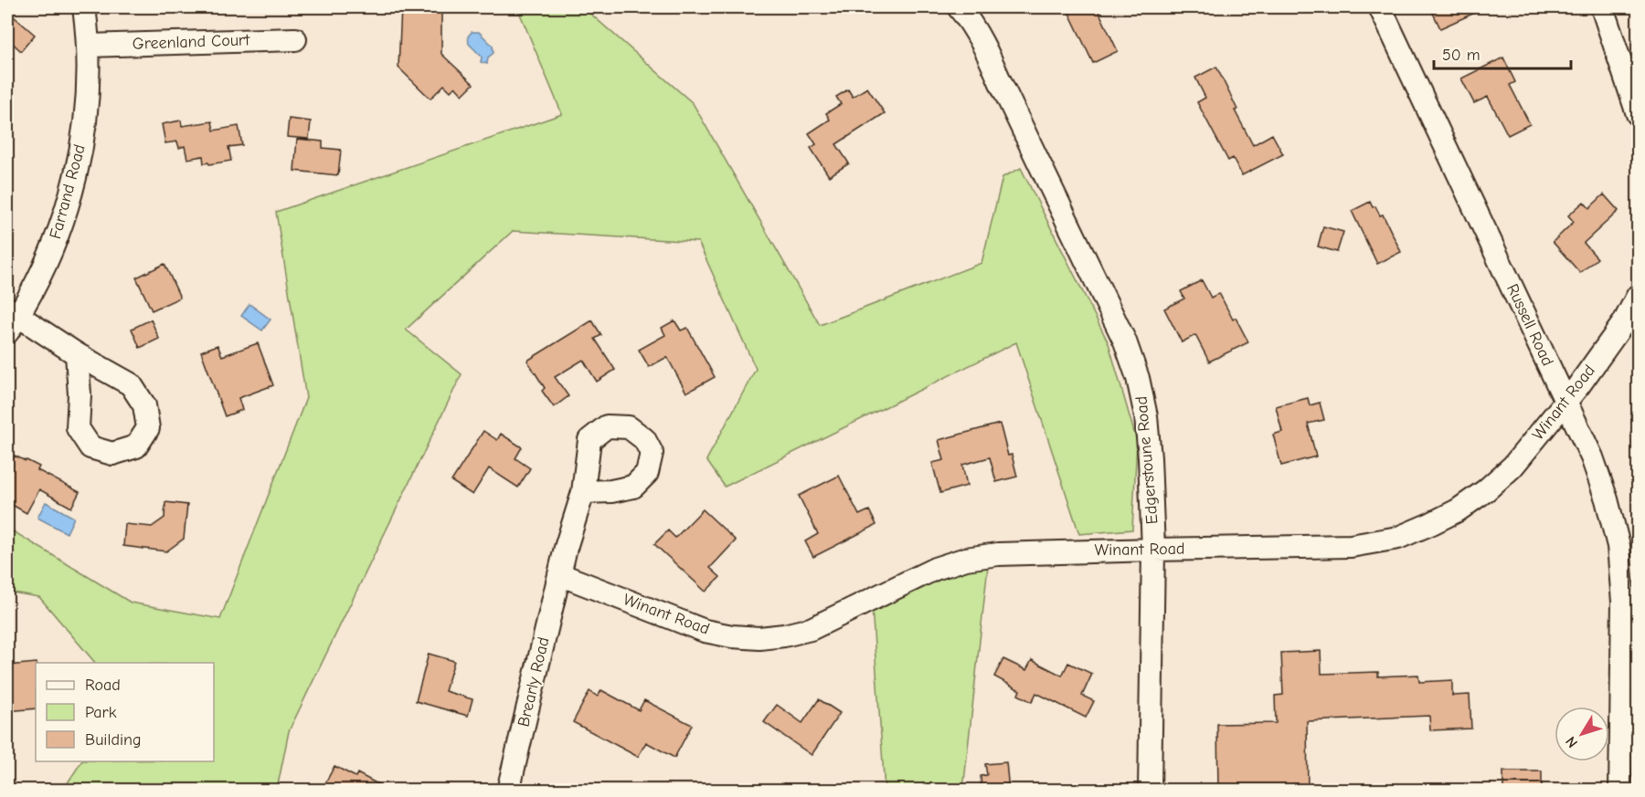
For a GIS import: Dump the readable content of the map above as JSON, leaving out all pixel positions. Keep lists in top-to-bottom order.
{
  "streets": {
    "street": [
      "Greenland Court",
      "Farrand Road",
      "Russell Road",
      "Winant Road",
      "Edgerstoune Road",
      "Brearly Road"
    ]
  },
  "crossings": [
    ["Greenland Court", "Farrand Road"],
    ["Russell Road", "Winant Road"],
    ["Winant Road", "Edgerstoune Road"],
    ["Winant Road", "Brearly Road"]
  ],
  "legend": ["Road", "Park", "Building"],
  "scale_bar": "50 m",
  "north": "bottom left"
}
